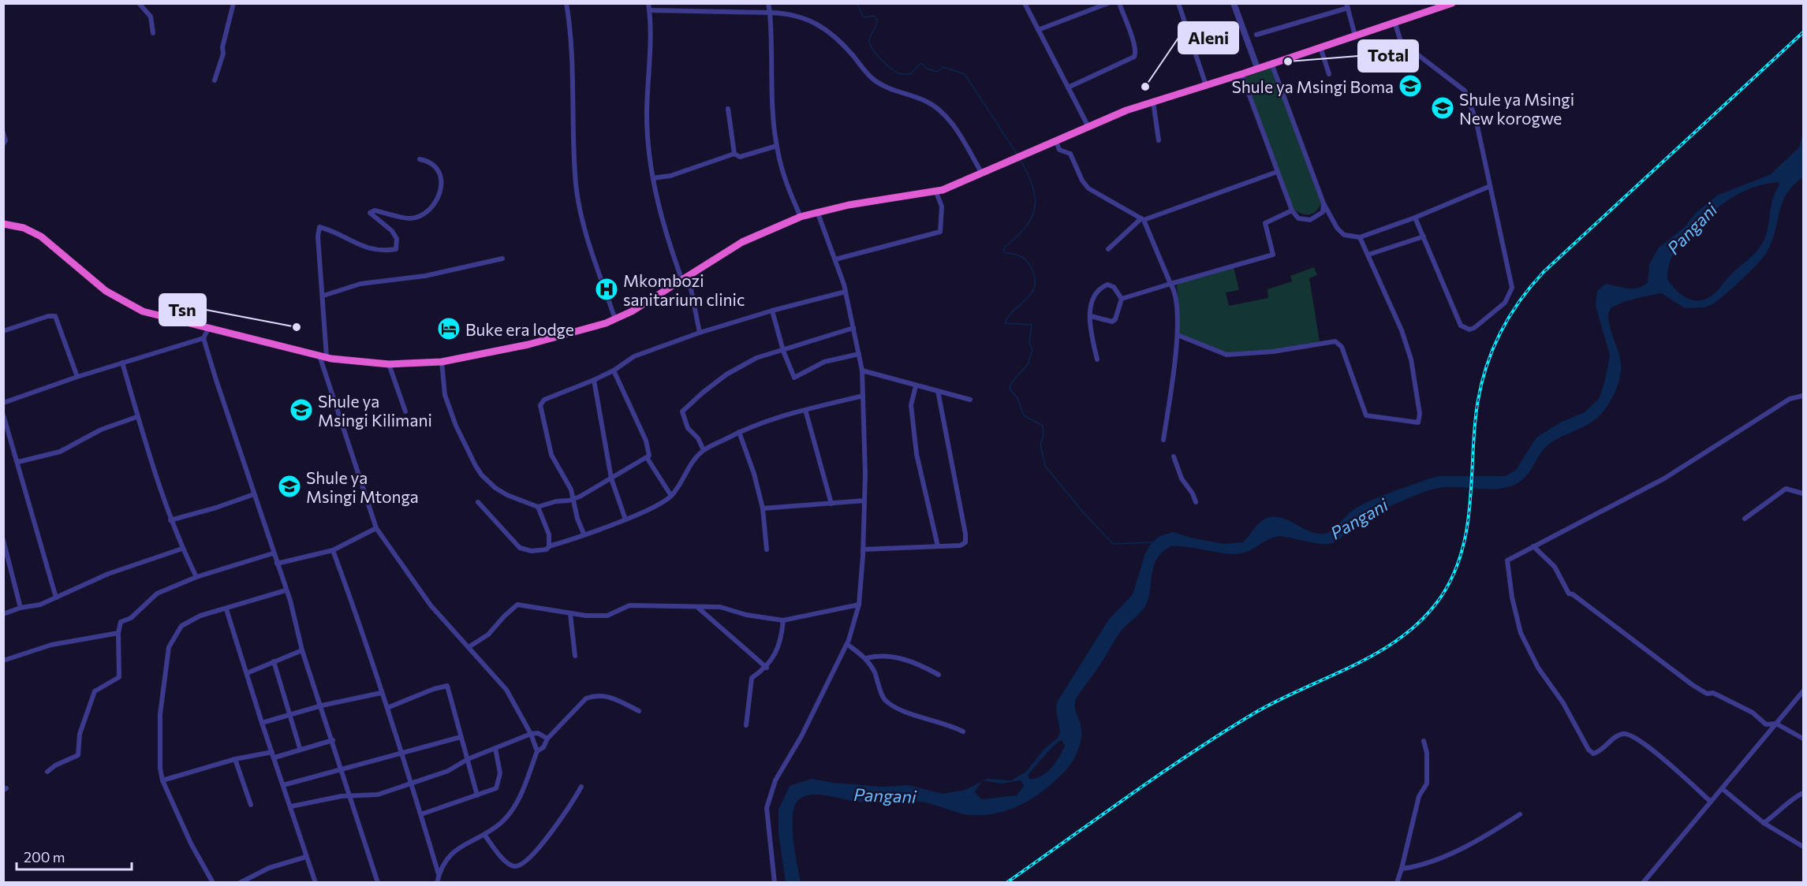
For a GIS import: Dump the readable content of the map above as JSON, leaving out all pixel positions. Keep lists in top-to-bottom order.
{
  "water": ["Pangani"],
  "places": {
    "other": ["Total", "Aleni", "Tsn"],
    "school or university": [
      "Shule ya Msingi Boma",
      "Shule ya Msingi New korogwe",
      "Shule ya Msingi Kilimani",
      "Shule ya Msingi Mtonga"
    ],
    "hospital": ["Mkombozi sanitarium clinic"],
    "hotel": ["Buke era lodge"]
  },
  "scale_bar": "200 m"
}
